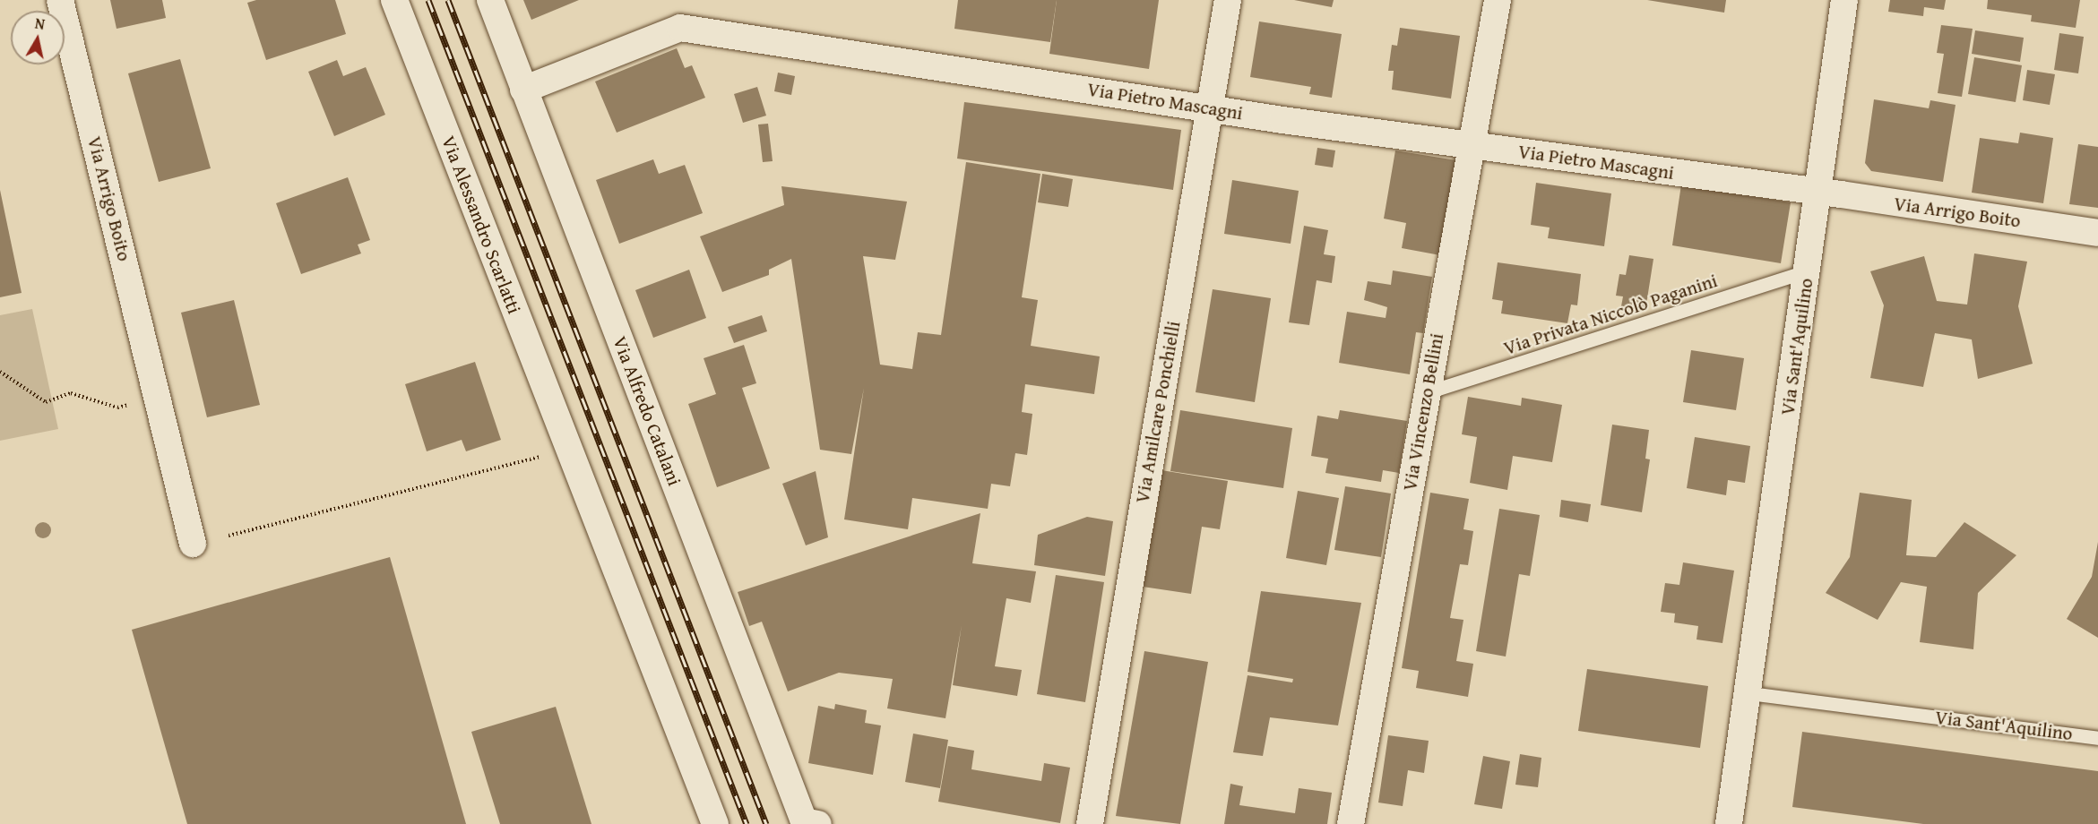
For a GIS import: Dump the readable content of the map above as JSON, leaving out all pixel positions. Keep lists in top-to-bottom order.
{
  "streets": {
    "street": [
      "Via Pietro Mascagni",
      "Via Arrigo Boito",
      "Via Alessandro Scarlatti",
      "Via Sant'Aquilino",
      "Via Alfredo Catalani",
      "Via Amilcare Ponchielli",
      "Via Vincenzo Bellini"
    ],
    "lane": ["Via Privata Niccolò Paganini"]
  },
  "crossings": [
    ["Via Pietro Mascagni", "Via Arrigo Boito"],
    ["Via Pietro Mascagni", "Via Sant'Aquilino"],
    ["Via Pietro Mascagni", "Via Alfredo Catalani"],
    ["Via Pietro Mascagni", "Via Amilcare Ponchielli"],
    ["Via Pietro Mascagni", "Via Vincenzo Bellini"],
    ["Via Arrigo Boito", "Via Sant'Aquilino"],
    ["Via Privata Niccolò Paganini", "Via Sant'Aquilino"],
    ["Via Privata Niccolò Paganini", "Via Vincenzo Bellini"]
  ],
  "north": "top"
}
